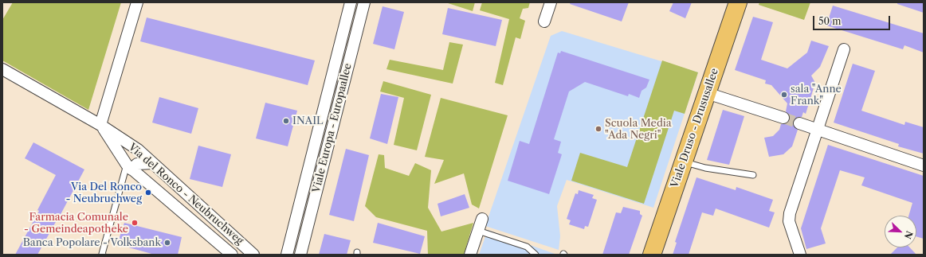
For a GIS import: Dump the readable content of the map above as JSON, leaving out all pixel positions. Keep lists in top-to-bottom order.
{
  "streets": {
    "main road": ["Viale Druso - Drususallee"],
    "street": ["Viale Europa - Europaallee", "Via del Ronco - Neubruchweg"]
  },
  "places": [
    "sala \"Anne Frank\"",
    "INAIL",
    "Scuola Media \"Ada Negri\"",
    "Via Del Ronco - Neubruchweg",
    "Farmacia Comunale - Gemeindeapotheke",
    "Banca Popolare - Volksbank"
  ],
  "scale_bar": "50 m",
  "north": "bottom right"
}
